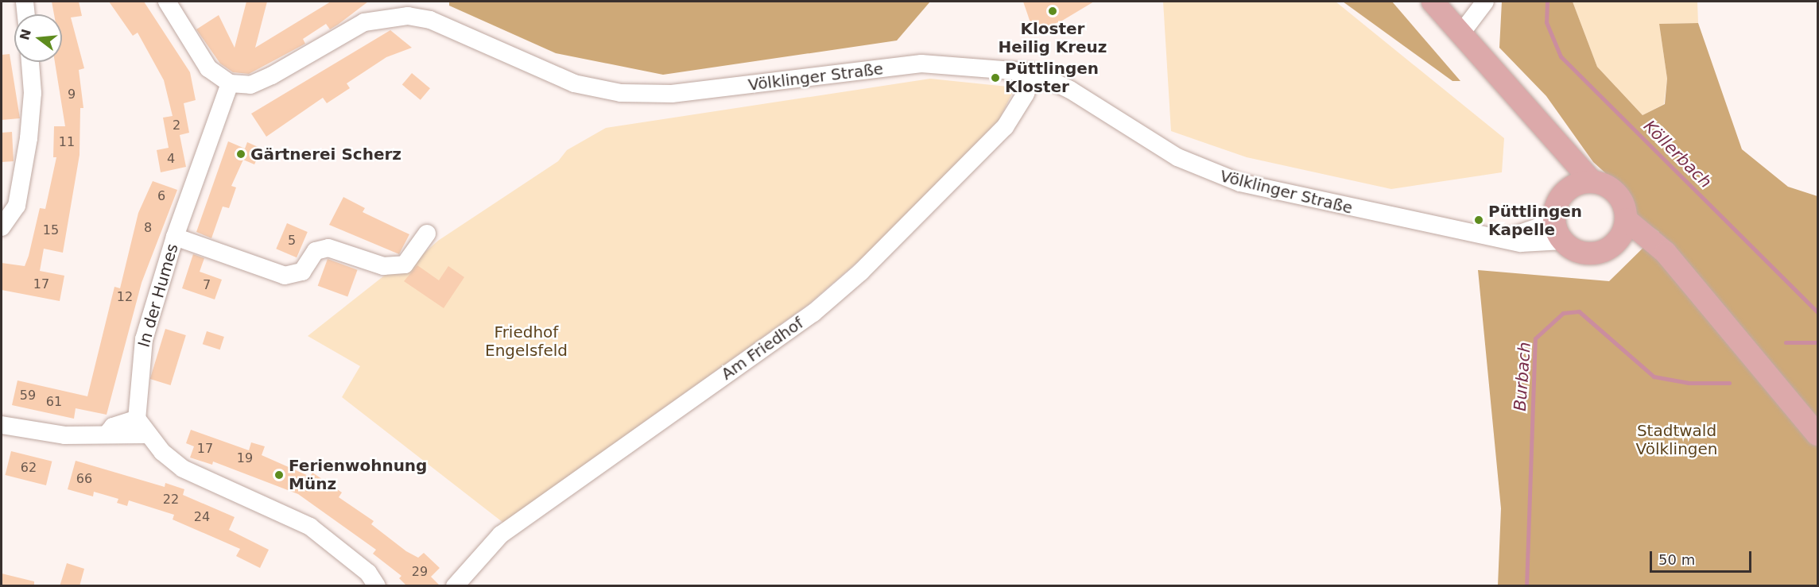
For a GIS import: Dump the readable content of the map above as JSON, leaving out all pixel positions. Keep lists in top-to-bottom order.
{
  "streets": {
    "street": ["Völklinger Straße", "In der Humes", "Am Friedhof"]
  },
  "crossings": [
    ["Völklinger Straße", "In der Humes"],
    ["Völklinger Straße", "Am Friedhof"]
  ],
  "water": ["Köllerbach", "Burbach"],
  "parks": ["Friedhof Engelsfeld", "Stadtwald Völklingen"],
  "places": [
    "Kloster Heilig Kreuz",
    "Püttlingen Kloster",
    "Gärtnerei Scherz",
    "Püttlingen Kapelle",
    "Ferienwohnung Münz"
  ],
  "house_numbers": [
    "9",
    "2",
    "11",
    "4",
    "6",
    "8",
    "15",
    "5",
    "17",
    "7",
    "12",
    "59",
    "61",
    "17",
    "19",
    "62",
    "66",
    "22",
    "24",
    "29"
  ],
  "scale_bar": "50 m",
  "north": "left"
}
